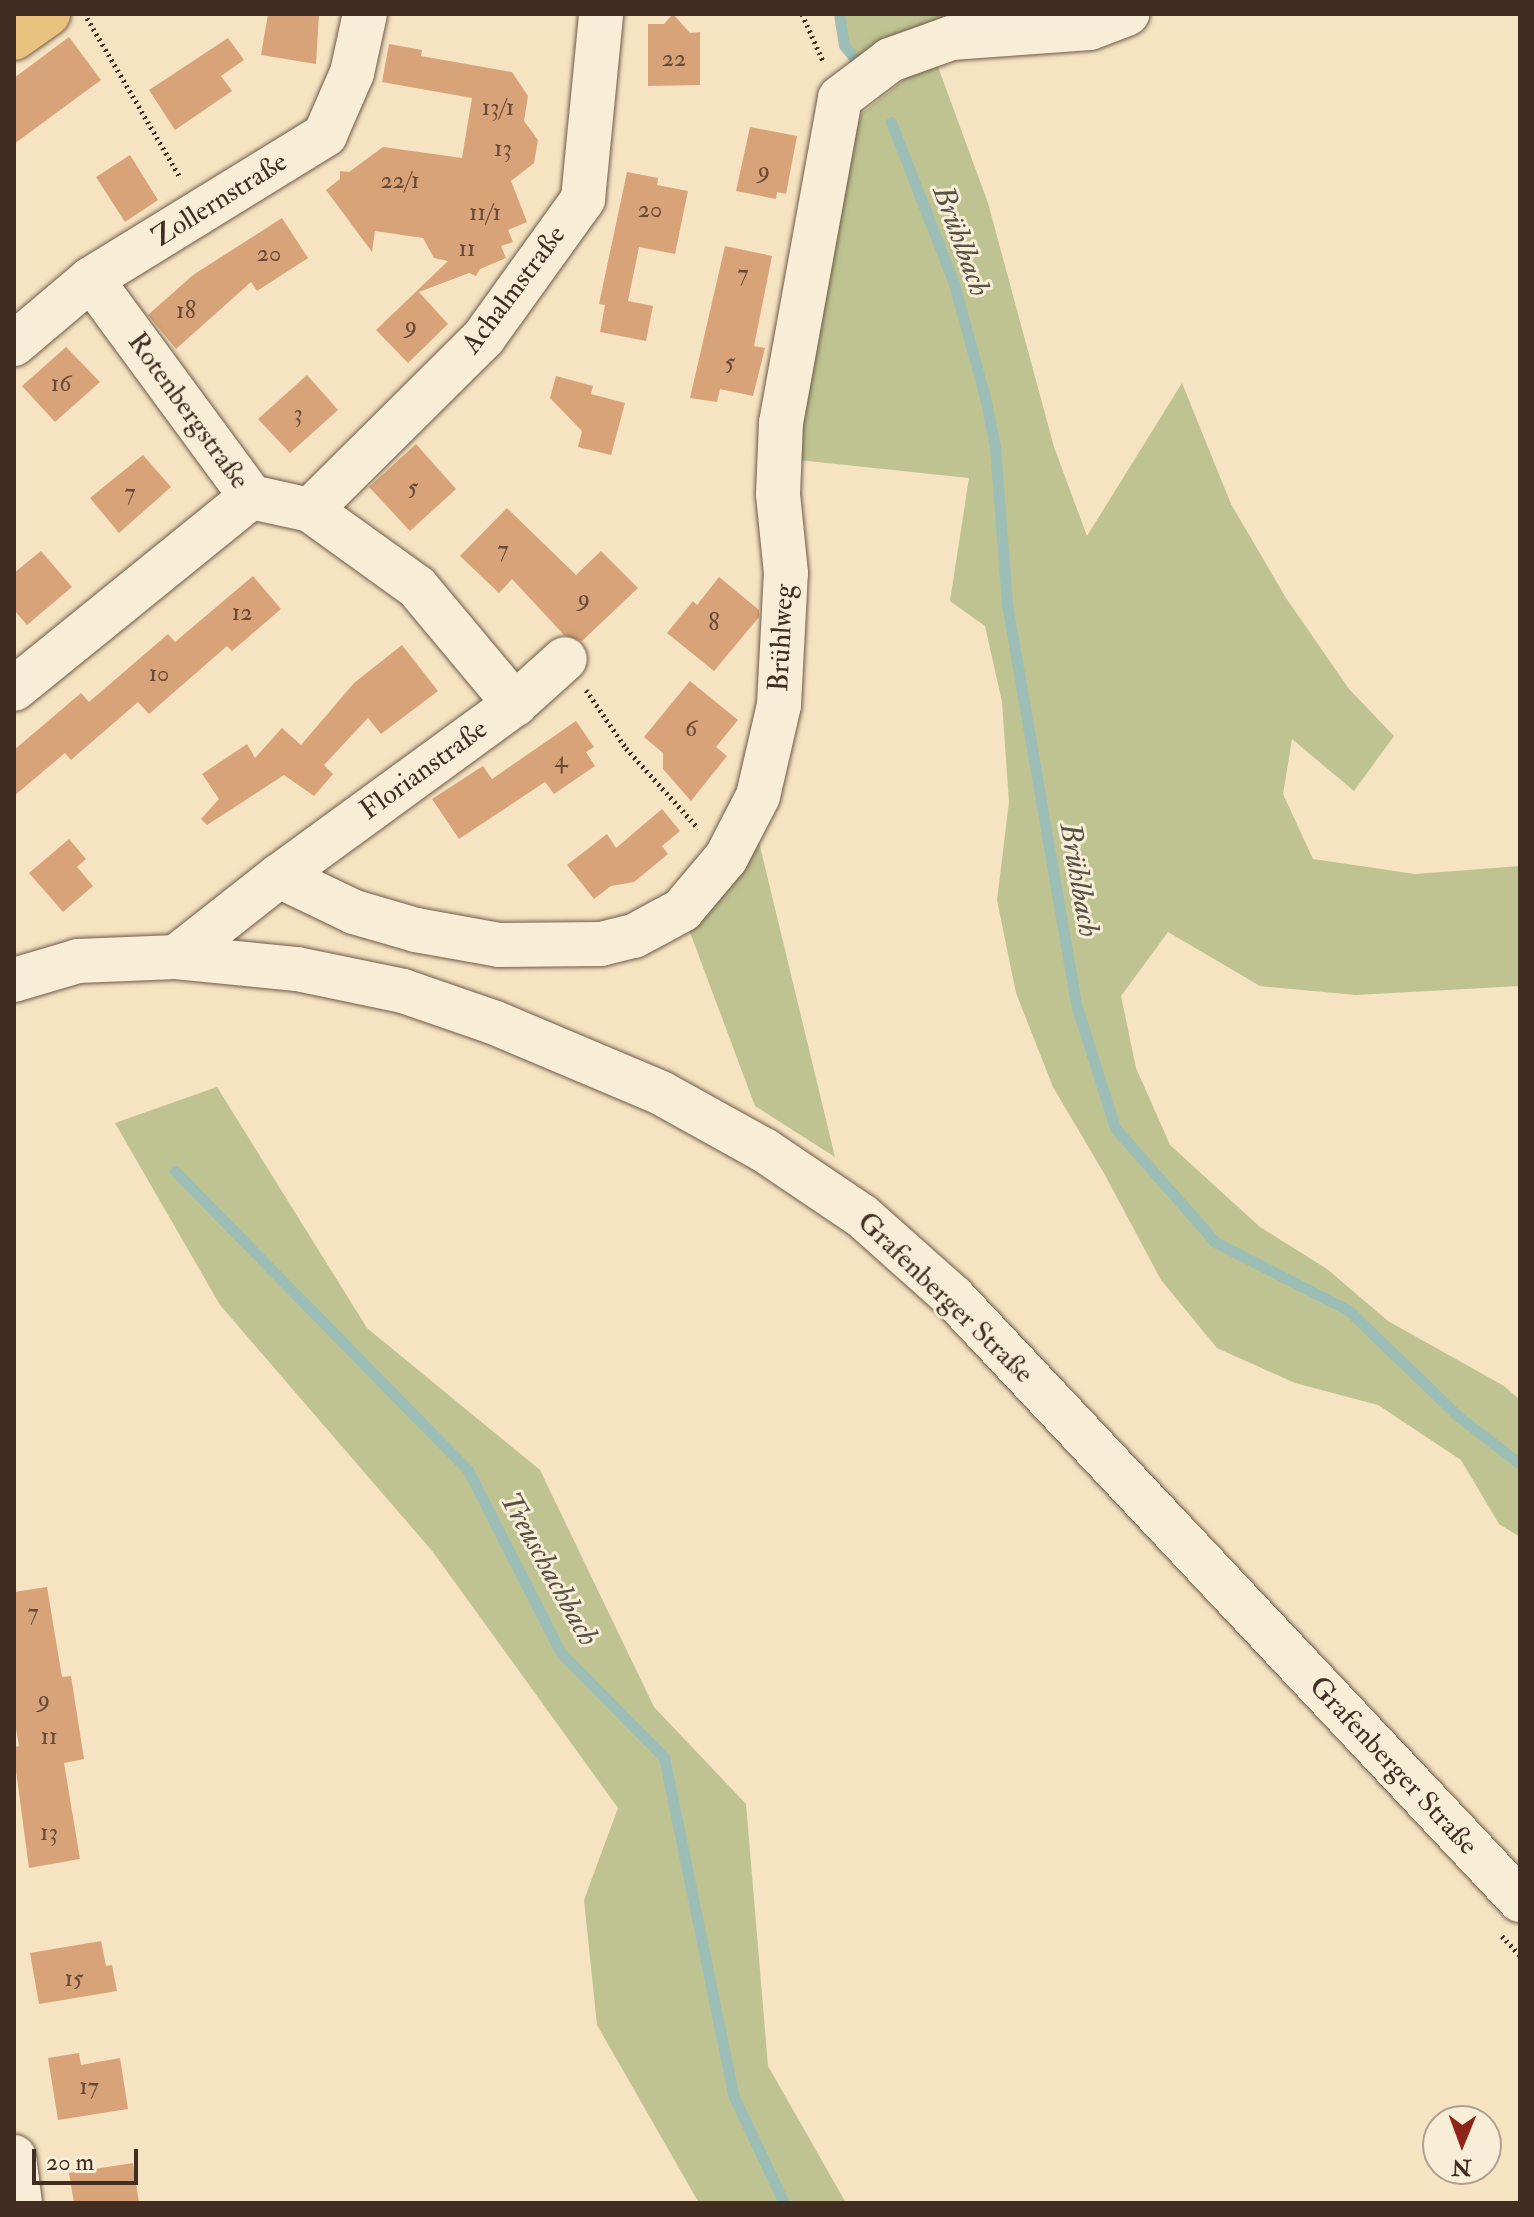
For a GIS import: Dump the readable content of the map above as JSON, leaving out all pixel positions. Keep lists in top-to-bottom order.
{
  "streets": {
    "street": [
      "Zollernstraße",
      "Achalmstraße",
      "Rotenbergstraße",
      "Brühlweg",
      "Florianstraße",
      "Grafenberger Straße"
    ]
  },
  "crossings": [
    ["Zollernstraße", "Rotenbergstraße"],
    ["Achalmstraße", "Rotenbergstraße"],
    ["Rotenbergstraße", "Florianstraße"],
    ["Brühlweg", "Florianstraße"]
  ],
  "water": ["Brühlbach", "Treuschachbach"],
  "house_numbers": [
    "22",
    "13/1",
    "13",
    "9",
    "22/1",
    "20",
    "11/1",
    "11",
    "20",
    "7",
    "18",
    "9",
    "5",
    "16",
    "3",
    "5",
    "7",
    "7",
    "9",
    "12",
    "8",
    "10",
    "6",
    "4",
    "7",
    "9",
    "11",
    "13",
    "15",
    "17"
  ],
  "scale_bar": "20 m",
  "north": "bottom"
}
